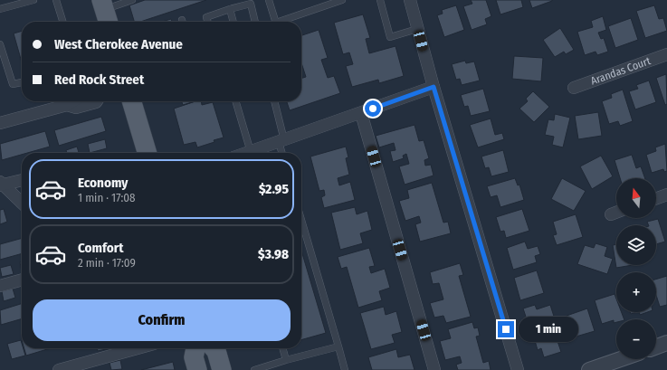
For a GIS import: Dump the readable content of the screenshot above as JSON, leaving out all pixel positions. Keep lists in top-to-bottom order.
{
  "streets": {
    "street": ["Arandas Court"]
  },
  "north": "top",
  "page": {
    "banner": ["West Cherokee Avenue", "Red Rock Street"],
    "list": [
      {
        "name": "Economy",
        "note": "1 min · 17:08",
        "value": "$2.95"
      },
      {
        "name": "Comfort",
        "note": "2 min · 17:09",
        "value": "$3.98"
      }
    ],
    "map_buttons": ["+", "−"],
    "buttons": "Confirm",
    "bubble": "1 min"
  }
}
